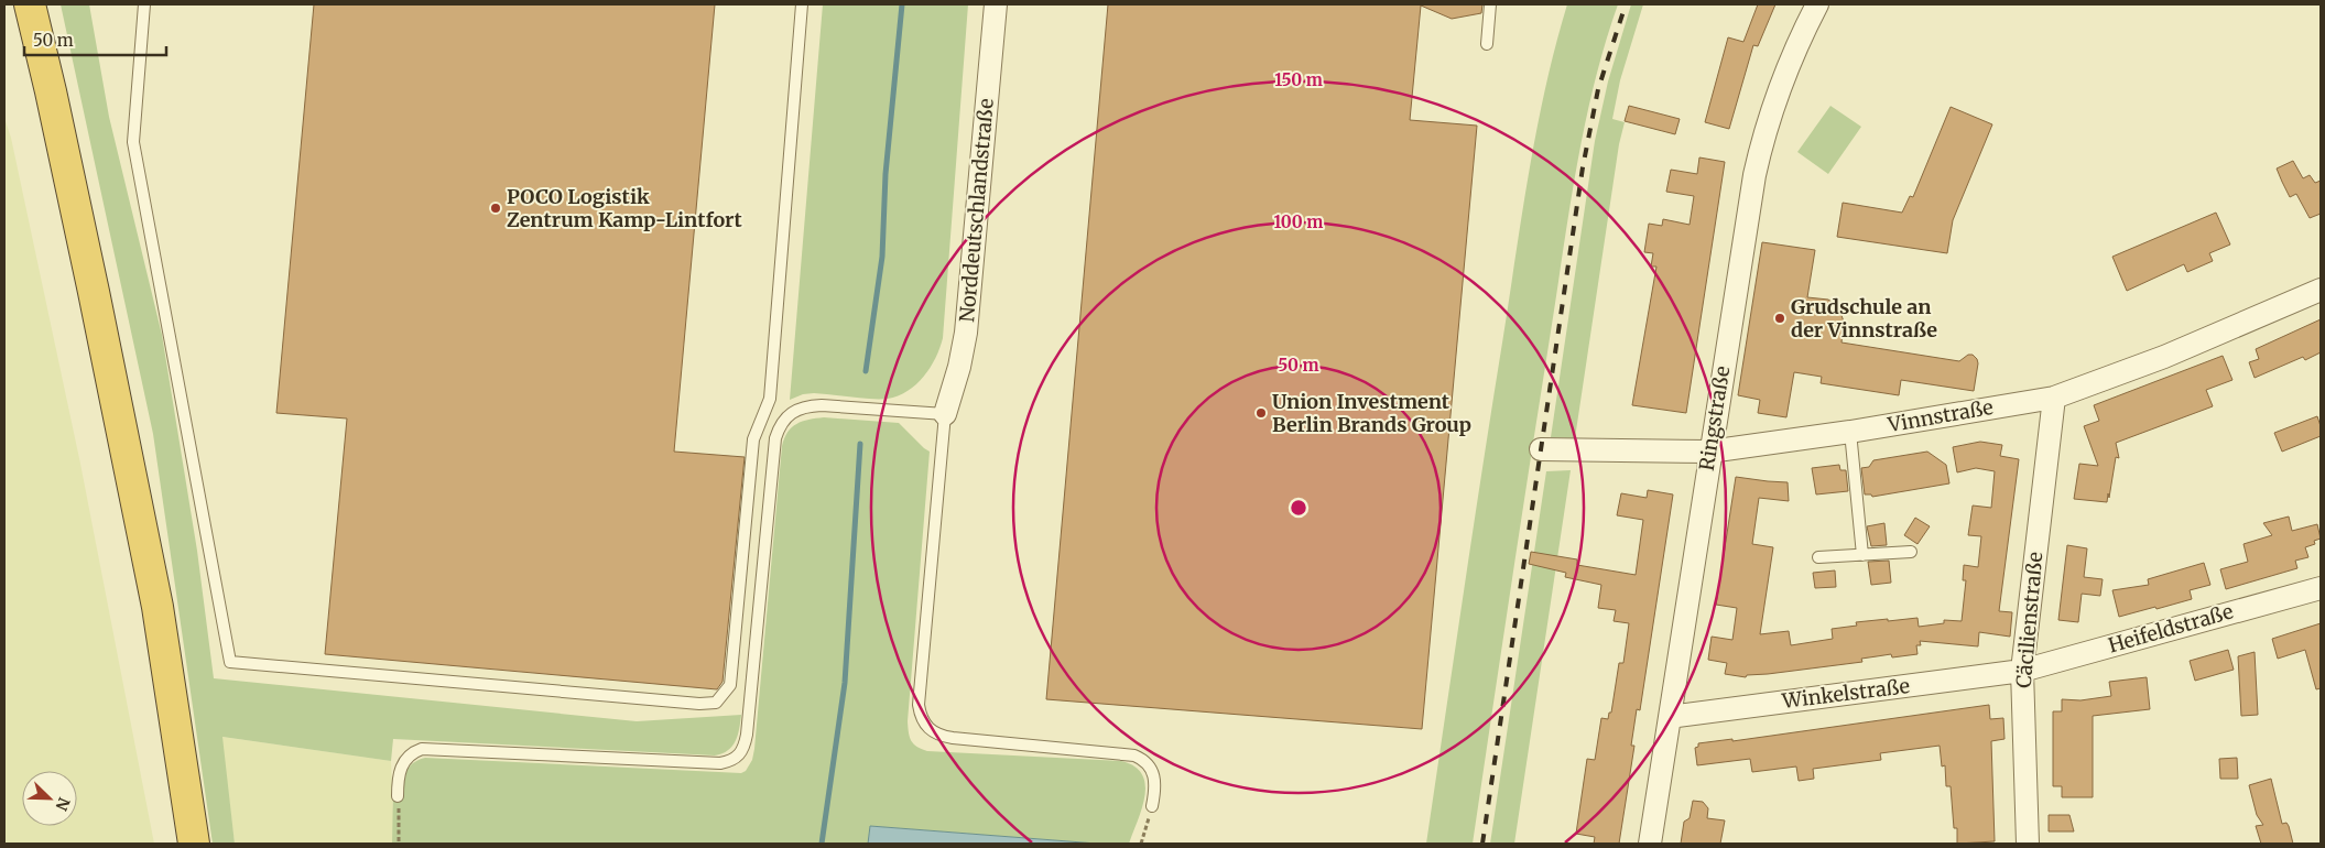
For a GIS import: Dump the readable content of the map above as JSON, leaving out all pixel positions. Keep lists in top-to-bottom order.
{
  "streets": {
    "street": [
      "Norddeutschlandstraße",
      "Vinnstraße",
      "Ringstraße",
      "Cäcilienstraße",
      "Heifeldstraße",
      "Winkelstraße"
    ]
  },
  "crossings": [
    ["Vinnstraße", "Ringstraße"],
    ["Vinnstraße", "Cäcilienstraße"],
    ["Ringstraße", "Winkelstraße"],
    ["Cäcilienstraße", "Heifeldstraße"],
    ["Cäcilienstraße", "Winkelstraße"],
    ["Heifeldstraße", "Winkelstraße"]
  ],
  "places": ["POCO Logistik Zentrum Kamp-Lintfort", "Grudschule an der Vinnstraße", "Union Investment Berlin Brands Group"],
  "scale_bar": "50 m",
  "north": "bottom right",
  "rings": ["150 m", "100 m", "50 m"]
}
